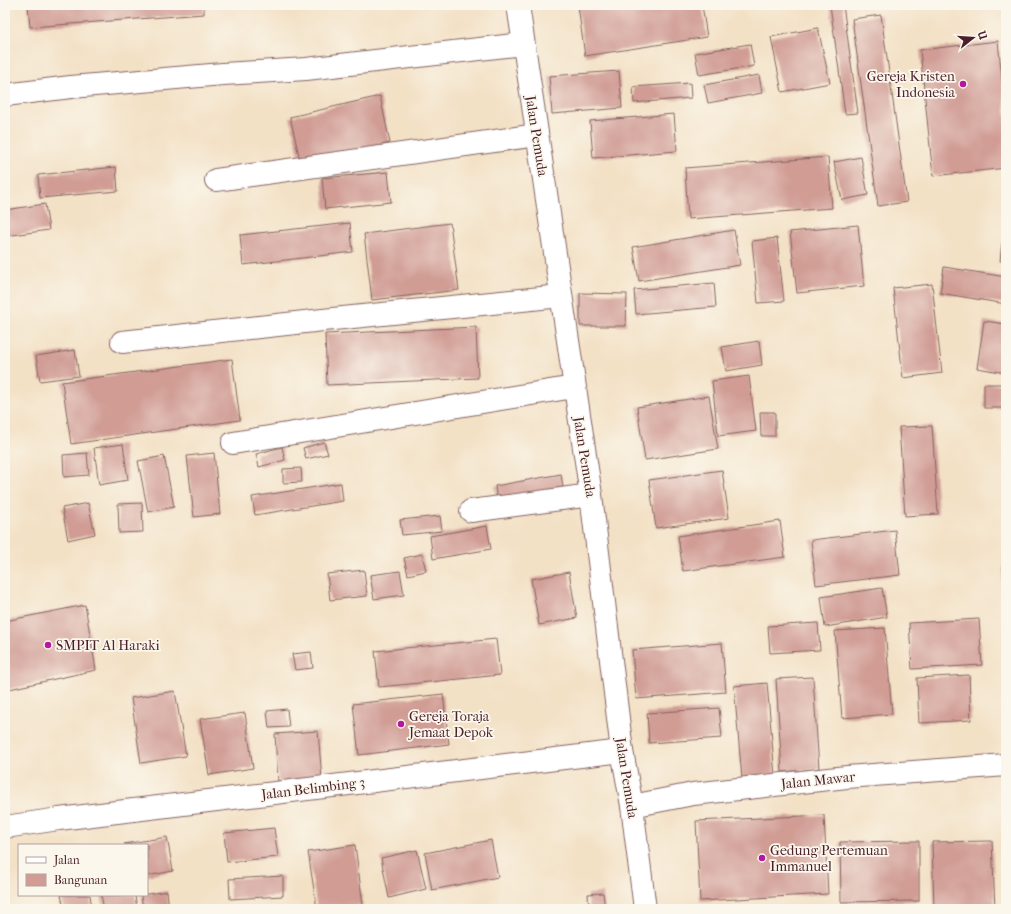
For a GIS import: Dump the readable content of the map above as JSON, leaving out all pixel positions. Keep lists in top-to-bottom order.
{
  "streets": {
    "street": ["Jalan Pemuda", "Jalan Mawar", "Jalan Belimbing 3"]
  },
  "crossings": [
    ["Jalan Pemuda", "Jalan Mawar"],
    ["Jalan Pemuda", "Jalan Belimbing 3"]
  ],
  "places": [
    "Gereja Kristen Indonesia",
    "SMPIT Al Haraki",
    "Gereja Toraja Jemaat Depok",
    "Gedung Pertemuan Immanuel"
  ],
  "legend": ["Jalan", "Bangunan"],
  "north": "right"
}
